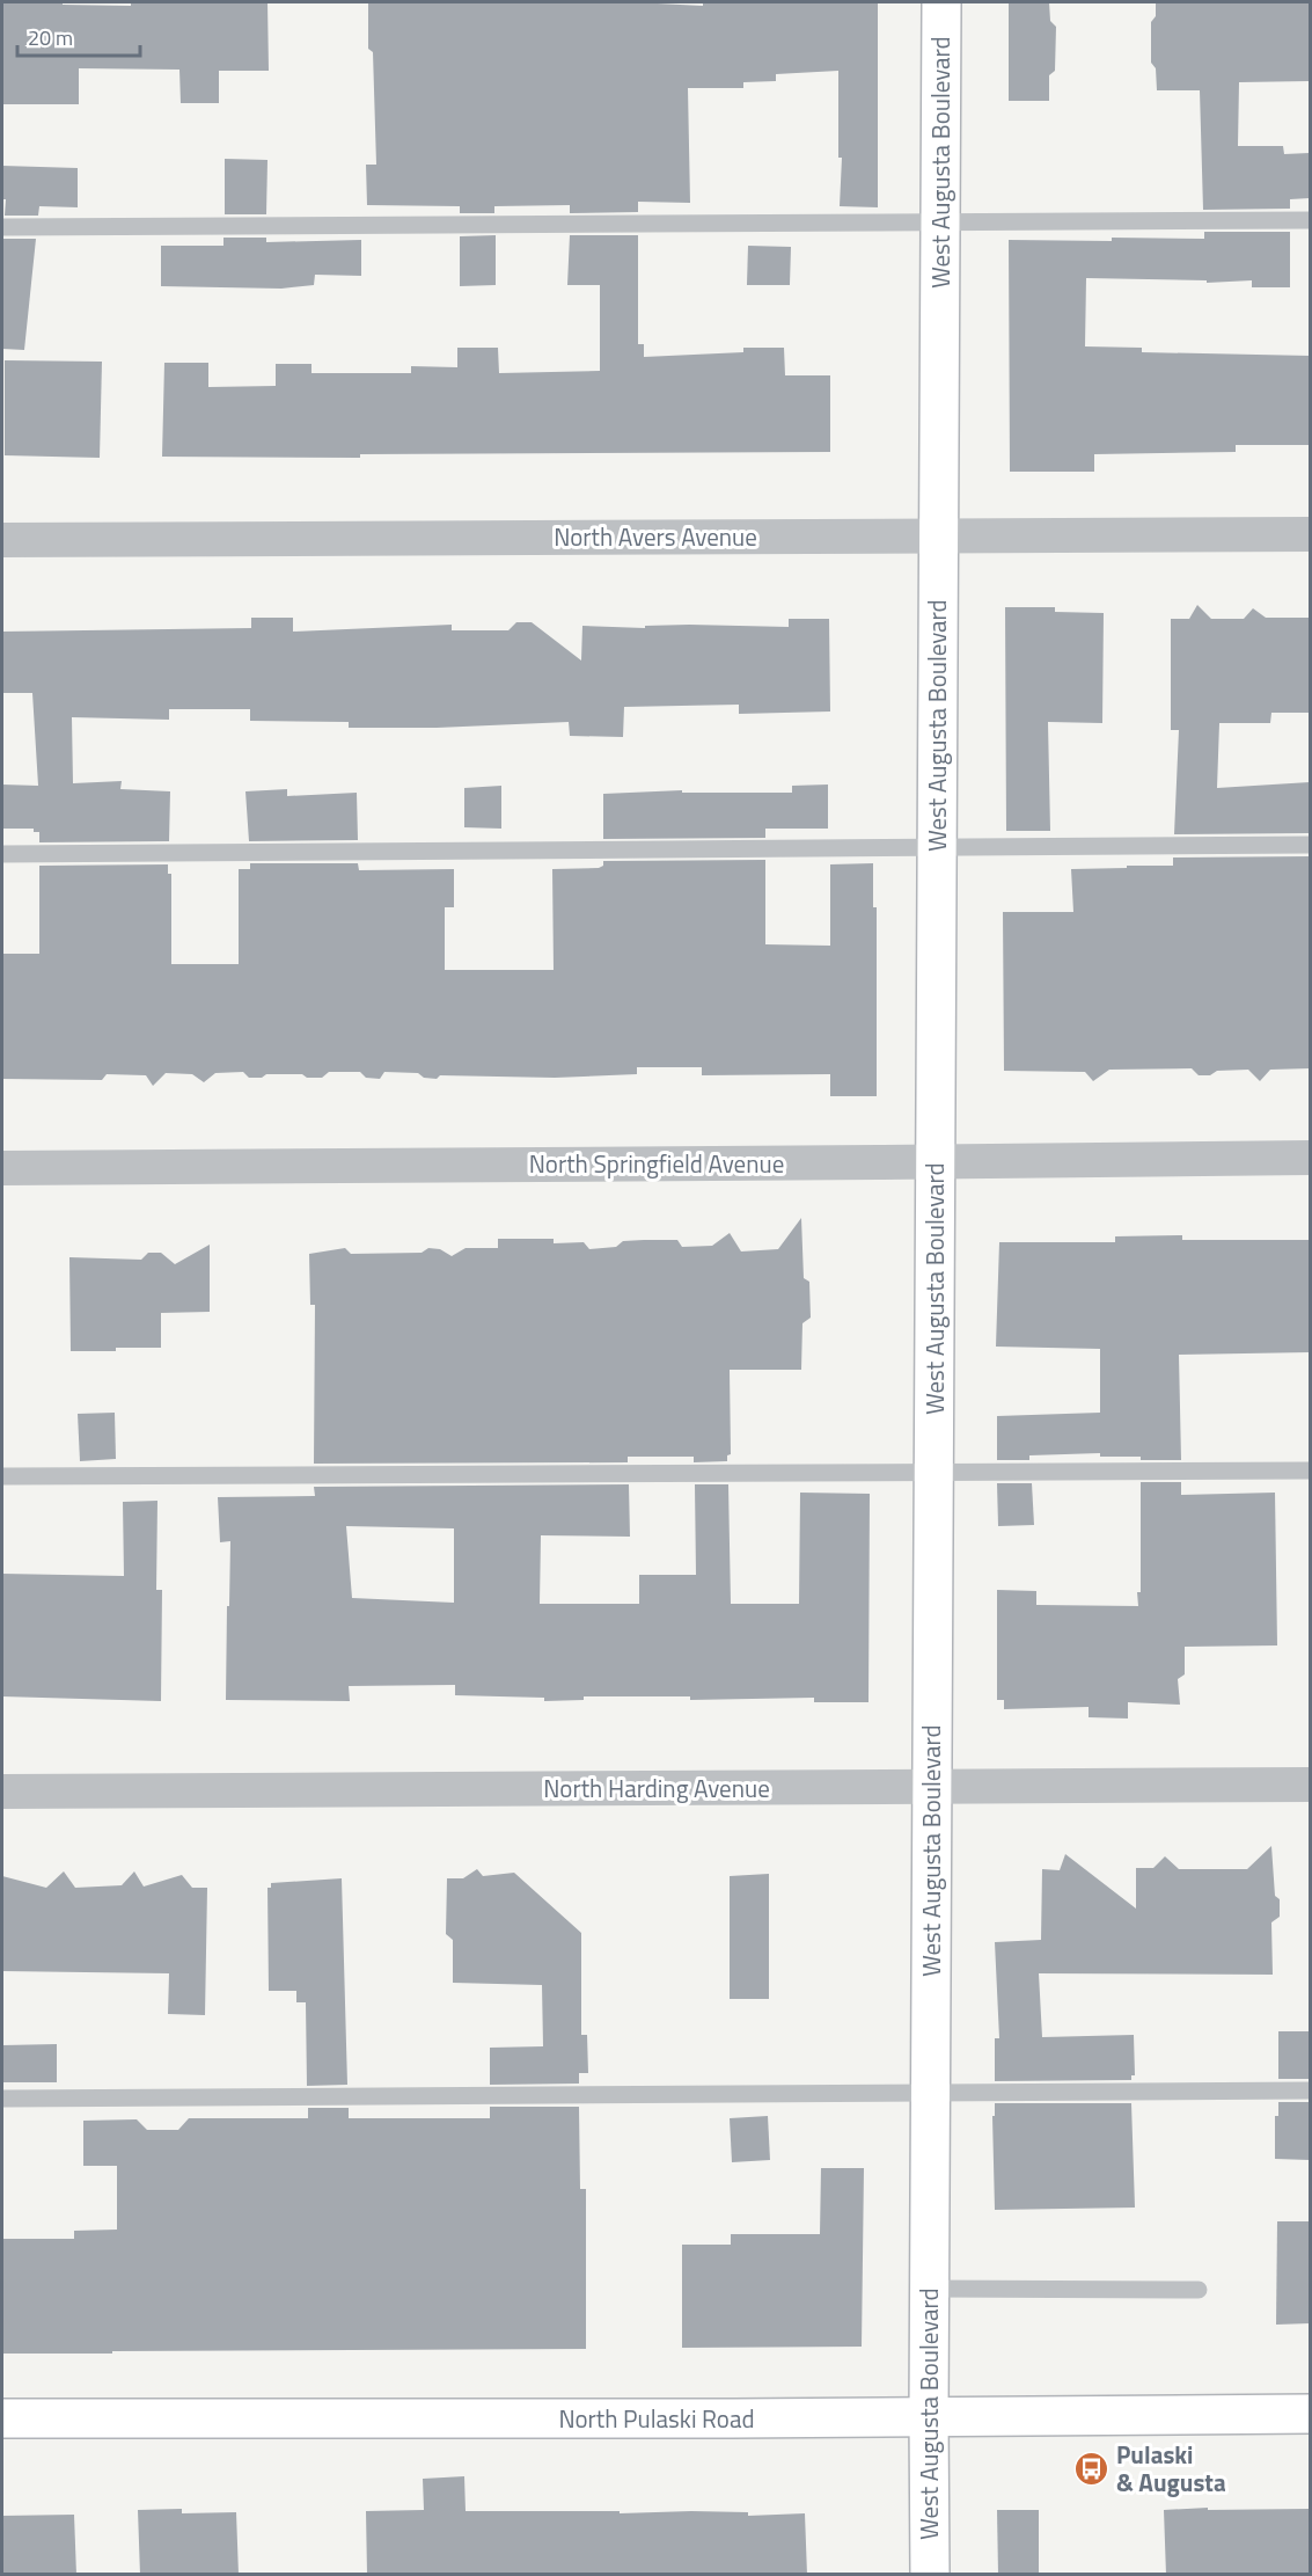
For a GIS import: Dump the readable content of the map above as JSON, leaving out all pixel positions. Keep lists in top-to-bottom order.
{
  "streets": {
    "street": [
      "West Augusta Boulevard",
      "North Avers Avenue",
      "North Springfield Avenue",
      "North Harding Avenue",
      "North Pulaski Road"
    ]
  },
  "crossings": [
    ["West Augusta Boulevard", "North Avers Avenue"],
    ["West Augusta Boulevard", "North Springfield Avenue"],
    ["West Augusta Boulevard", "North Harding Avenue"],
    ["West Augusta Boulevard", "North Pulaski Road"]
  ],
  "places": {
    "bus stop": ["Pulaski & Augusta"]
  },
  "scale_bar": "20 m"
}
